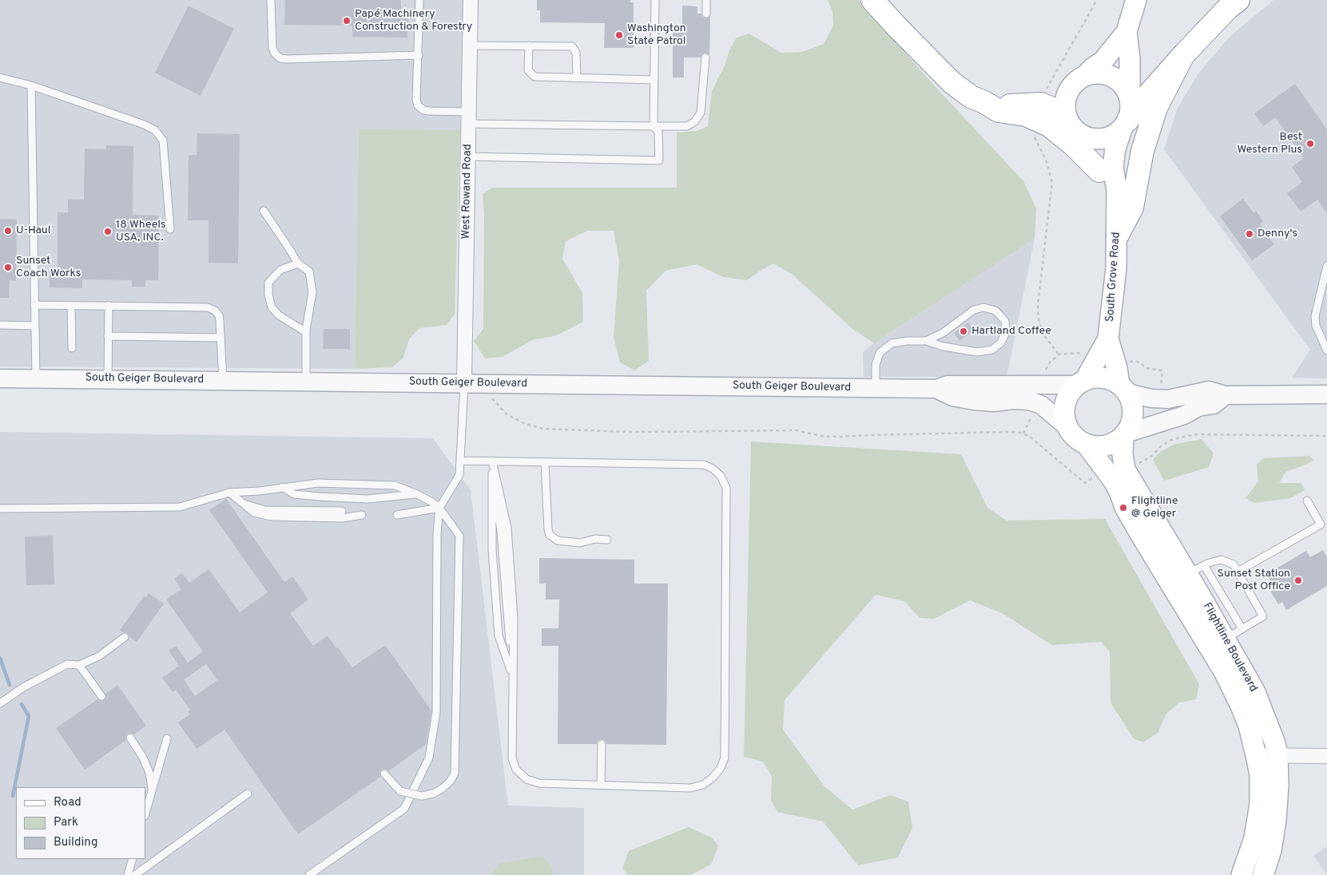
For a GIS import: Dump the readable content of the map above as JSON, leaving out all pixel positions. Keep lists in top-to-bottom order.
{
  "streets": {
    "main road": ["South Grove Road", "Flightline Boulevard"],
    "street": ["West Rowand Road", "South Geiger Boulevard"]
  },
  "crossings": [
    ["West Rowand Road", "South Geiger Boulevard"],
    ["South Grove Road", "South Geiger Boulevard"],
    ["South Grove Road", "Flightline Boulevard"],
    ["South Geiger Boulevard", "Flightline Boulevard"]
  ],
  "places": [
    "Papé Machinery Construction & Forestry",
    "Washington State Patrol",
    "Best Western Plus",
    "U-Haul",
    "18 Wheels USA, INC.",
    "Denny's",
    "Sunset Coach Works",
    "Hartland Coffee",
    "Flightline @ Geiger",
    "Sunset Station Post Office"
  ],
  "legend": ["Road", "Park", "Building"]
}
